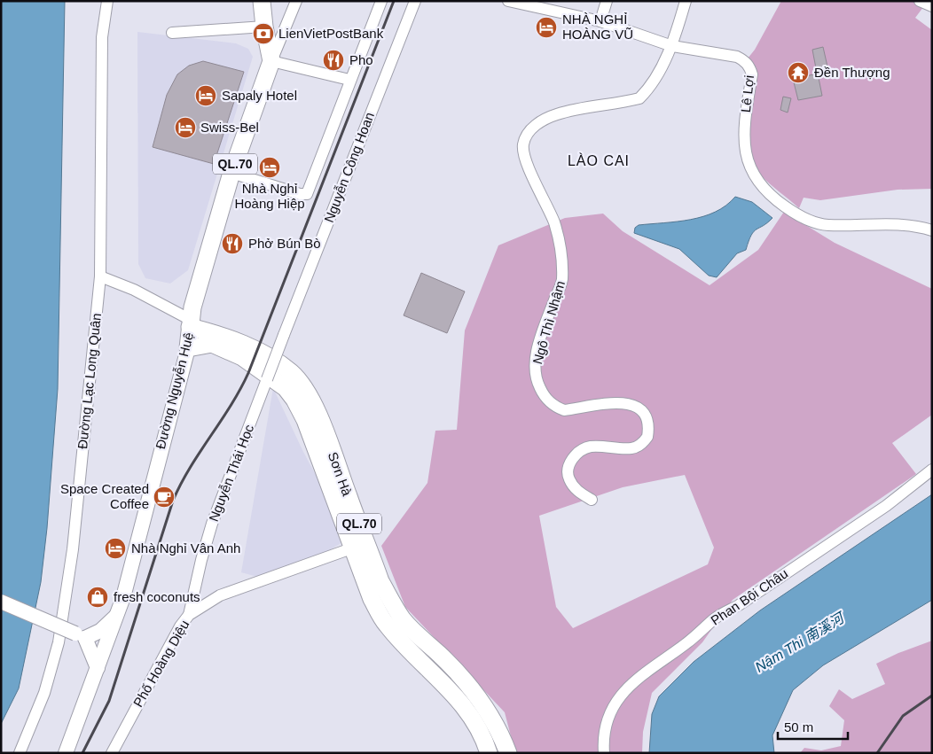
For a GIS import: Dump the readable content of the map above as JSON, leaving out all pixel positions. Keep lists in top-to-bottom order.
{
  "streets": {
    "highway": ["QL.70", "Đường Nguyễn Huệ", "Sơn Hà"],
    "street": [
      "Lê Lợi",
      "Nguyễn Công Hoan",
      "Ngô Thì Nhậm",
      "Đường Lạc Long Quân",
      "Nguyễn Thái Học",
      "Phan Bội Châu",
      "Phố Hoàng Diệu"
    ]
  },
  "crossings": [
    ["Lê Lợi", "Ngô Thì Nhậm"],
    ["Nguyễn Công Hoan", "Nguyễn Thái Học"],
    ["Đường Nguyễn Huệ", "Sơn Hà"],
    ["Nguyễn Thái Học", "Phố Hoàng Diệu"],
    ["Sơn Hà", "Phố Hoàng Diệu"]
  ],
  "districts": ["LÀO CAI"],
  "water": ["Nậm Thi 南溪河"],
  "places": {
    "hotel": [
      "NHÀ NGHỈ HOÀNG VŨ",
      "Sapaly Hotel",
      "Swiss-Bel",
      "Nhà Nghỉ Hoàng Hiệp",
      "Nhà Nghỉ Vân Anh"
    ],
    "bank": ["LienVietPostBank"],
    "restaurant": ["Pho", "Phở Bún Bò"],
    "temple": ["Đền Thượng"],
    "cafe": ["Space Created Coffee"],
    "shop": ["fresh coconuts"]
  },
  "scale_bar": "50 m"
}
